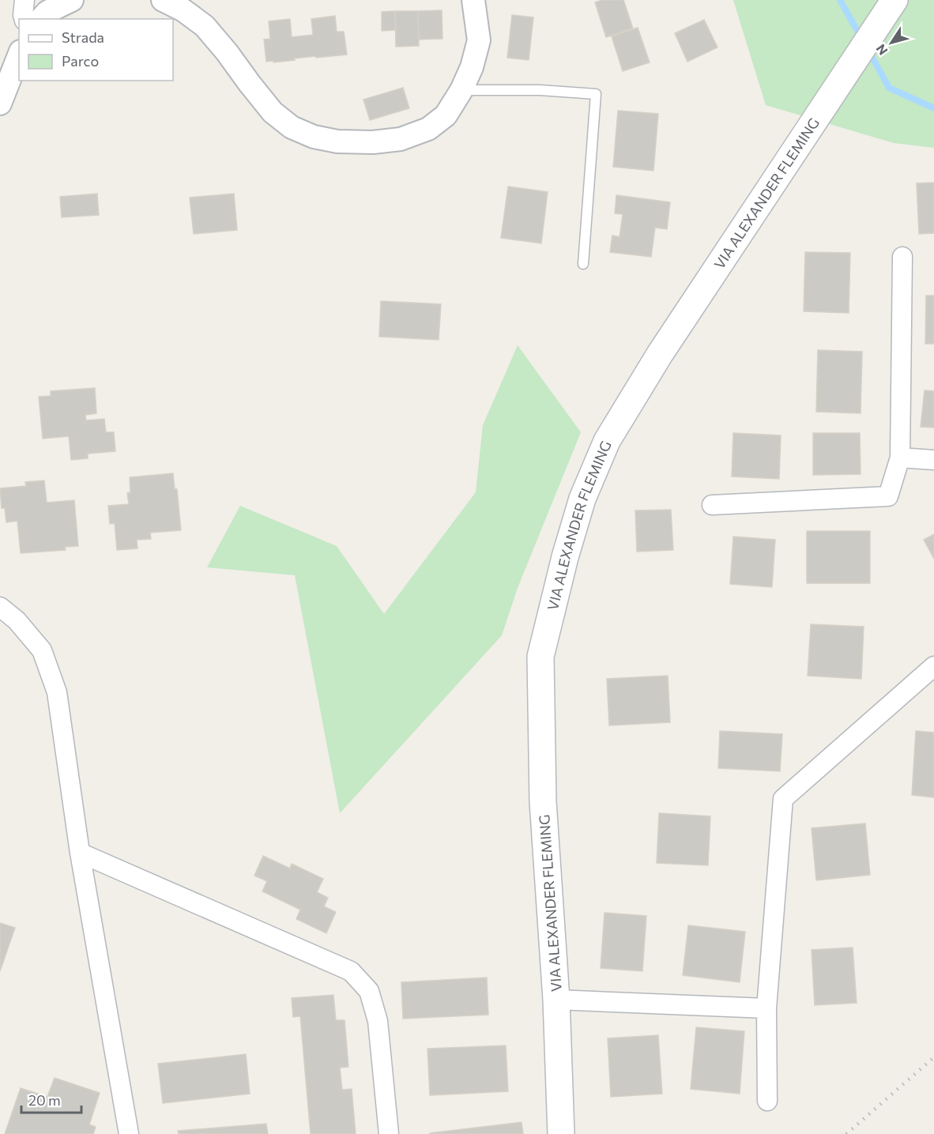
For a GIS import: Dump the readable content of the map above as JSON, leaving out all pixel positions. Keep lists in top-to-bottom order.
{
  "streets": {
    "main road": ["VIA ALEXANDER FLEMING"]
  },
  "legend": ["Strada", "Parco"],
  "scale_bar": "20 m",
  "north": "bottom left"
}
